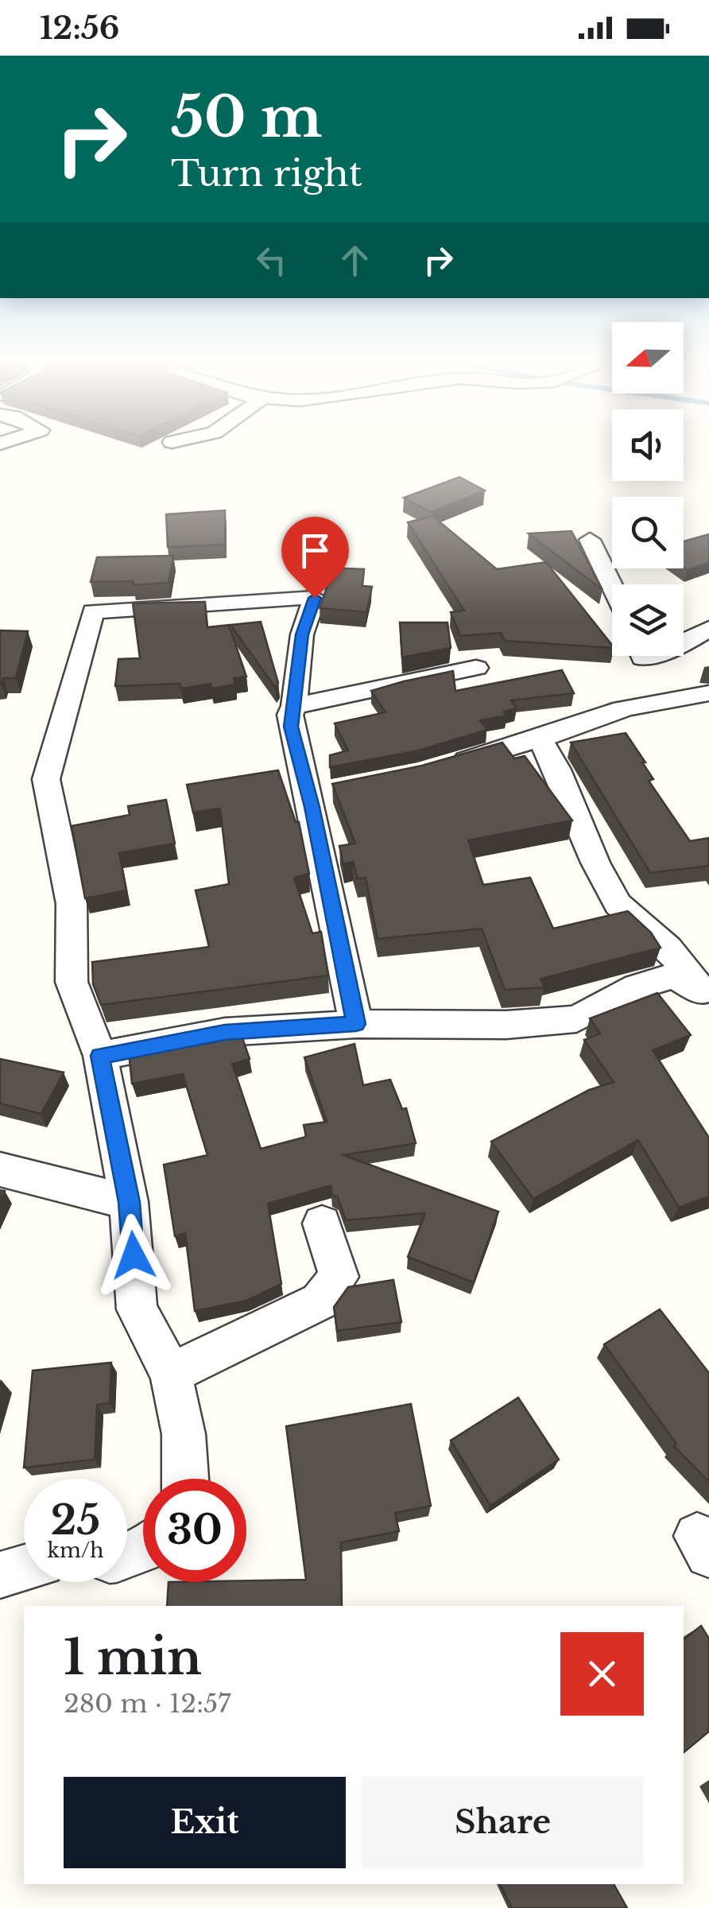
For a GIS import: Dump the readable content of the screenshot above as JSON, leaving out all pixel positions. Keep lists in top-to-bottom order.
{
  "north": "left",
  "page": {
    "status": "12:56",
    "turn": ["50 m", "Turn right"],
    "speed": "25 km/h",
    "limit": "30",
    "heading": ["1 min", "280 m · 12:57"],
    "buttons": ["Exit", "Share"]
  }
}
